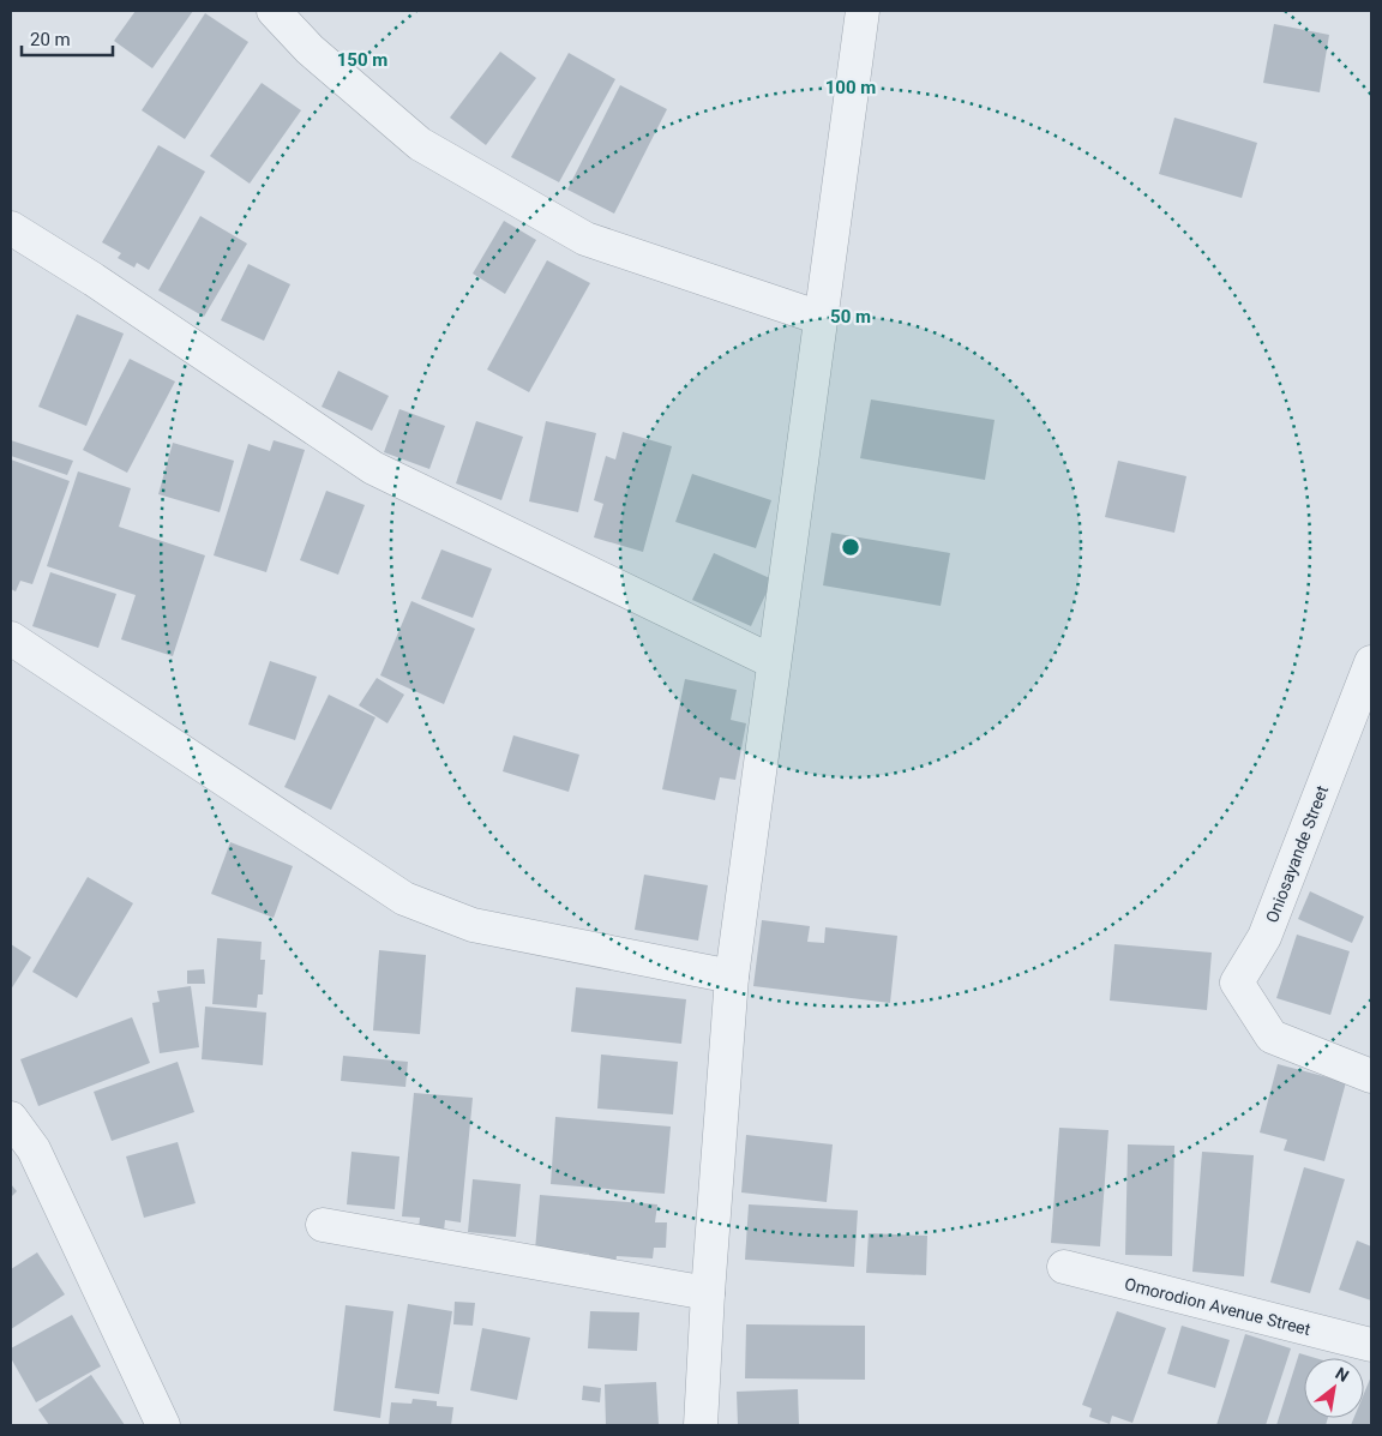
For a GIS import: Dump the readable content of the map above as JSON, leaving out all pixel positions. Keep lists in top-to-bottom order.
{
  "streets": {
    "street": ["Oniosayande Street", "Omorodion Avenue Street"]
  },
  "scale_bar": "20 m",
  "north": "top right",
  "rings": ["150 m", "100 m", "50 m"]
}
